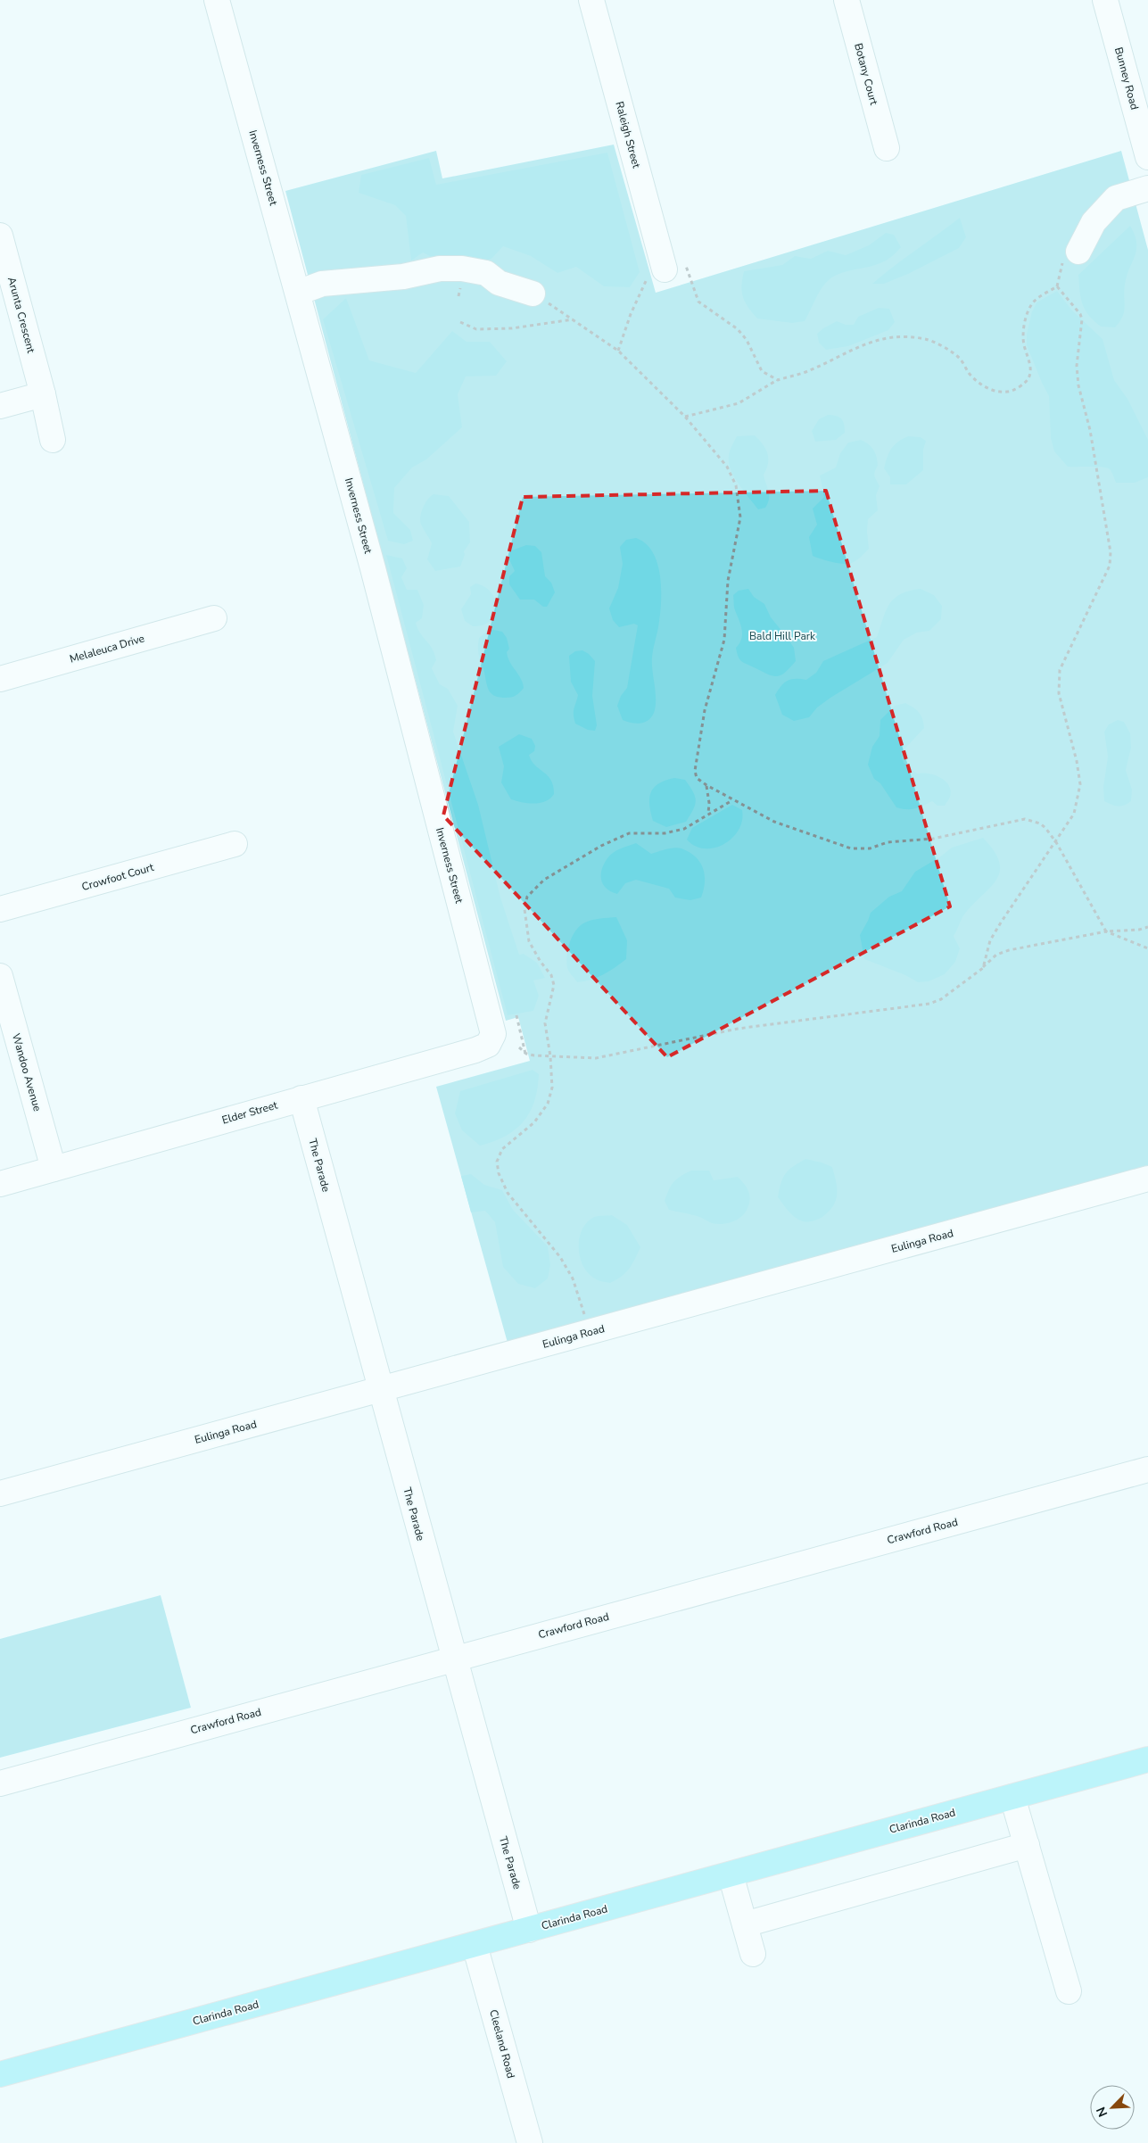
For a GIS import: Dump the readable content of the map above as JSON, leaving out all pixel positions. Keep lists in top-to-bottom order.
{
  "streets": {
    "main road": ["Clarinda Road"],
    "street": [
      "Botany Court",
      "Bunney Road",
      "Raleigh Street",
      "Inverness Street",
      "Arunta Crescent",
      "Melaleuca Drive",
      "Crowfoot Court",
      "Wandoo Avenue",
      "Elder Street",
      "The Parade",
      "Eulinga Road",
      "Crawford Road",
      "Cleeland Road"
    ]
  },
  "crossings": [
    ["Inverness Street", "Elder Street"],
    ["Wandoo Avenue", "Elder Street"],
    ["Elder Street", "The Parade"],
    ["The Parade", "Eulinga Road"],
    ["The Parade", "Crawford Road"],
    ["The Parade", "Clarinda Road"],
    ["Clarinda Road", "Cleeland Road"]
  ],
  "parks": ["Bald Hill Park"],
  "north": "bottom left"
}
